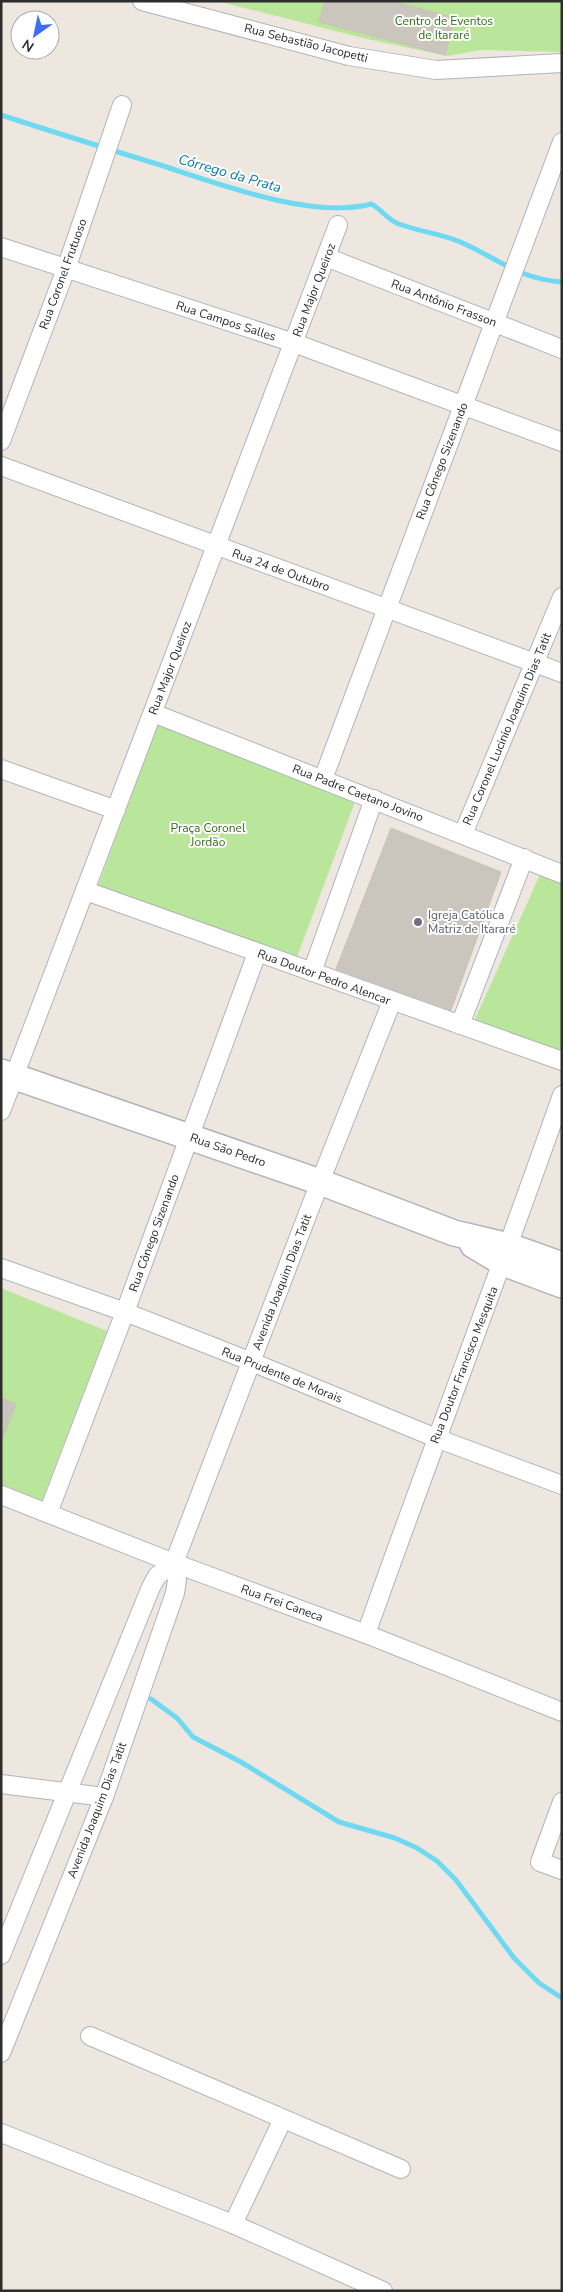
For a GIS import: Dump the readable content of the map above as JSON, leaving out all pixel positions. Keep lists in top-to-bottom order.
{
  "streets": {
    "main road": ["Rua São Pedro"],
    "street": [
      "Rua Sebastião Jacopetti",
      "Rua Coronel Frutuoso",
      "Rua Major Queiroz",
      "Rua Antônio Frasson",
      "Rua Campos Salles",
      "Rua Cônego Sizenando",
      "Rua 24 de Outubro",
      "Rua Coronel Lucinio Joaquim Dias Tatit",
      "Rua Padre Caetano Jovino",
      "Rua Doutor Pedro Alencar",
      "Avenida Joaquim Dias Tatit",
      "Rua Doutor Francisco Mesquita",
      "Rua Prudente de Morais",
      "Rua Frei Caneca"
    ]
  },
  "crossings": [
    ["Rua Coronel Frutuoso", "Rua Campos Salles"],
    ["Rua Major Queiroz", "Rua Antônio Frasson"],
    ["Rua Major Queiroz", "Rua Campos Salles"],
    ["Rua Major Queiroz", "Rua 24 de Outubro"],
    ["Rua Major Queiroz", "Rua Padre Caetano Jovino"],
    ["Rua Major Queiroz", "Rua Doutor Pedro Alencar"],
    ["Rua Major Queiroz", "Rua São Pedro"],
    ["Rua Antônio Frasson", "Rua Cônego Sizenando"],
    ["Rua Campos Salles", "Rua Cônego Sizenando"],
    ["Rua Cônego Sizenando", "Rua 24 de Outubro"],
    ["Rua Cônego Sizenando", "Rua Padre Caetano Jovino"],
    ["Rua Cônego Sizenando", "Rua Doutor Pedro Alencar"],
    ["Rua Cônego Sizenando", "Rua São Pedro"],
    ["Rua Cônego Sizenando", "Rua Prudente de Morais"],
    ["Rua Cônego Sizenando", "Rua Frei Caneca"],
    ["Rua 24 de Outubro", "Rua Coronel Lucinio Joaquim Dias Tatit"],
    ["Rua Coronel Lucinio Joaquim Dias Tatit", "Rua Padre Caetano Jovino"],
    ["Rua Doutor Pedro Alencar", "Avenida Joaquim Dias Tatit"],
    ["Rua São Pedro", "Avenida Joaquim Dias Tatit"],
    ["Rua São Pedro", "Rua Doutor Francisco Mesquita"],
    ["Avenida Joaquim Dias Tatit", "Rua Prudente de Morais"],
    ["Avenida Joaquim Dias Tatit", "Rua Frei Caneca"],
    ["Rua Doutor Francisco Mesquita", "Rua Prudente de Morais"],
    ["Rua Doutor Francisco Mesquita", "Rua Frei Caneca"]
  ],
  "water": ["Córrego da Prata"],
  "parks": ["Centro de Eventos de Itararé", "Praça Coronel Jordão"],
  "places": ["Igreja Católica Matriz de Itararé"],
  "north": "bottom left"
}
